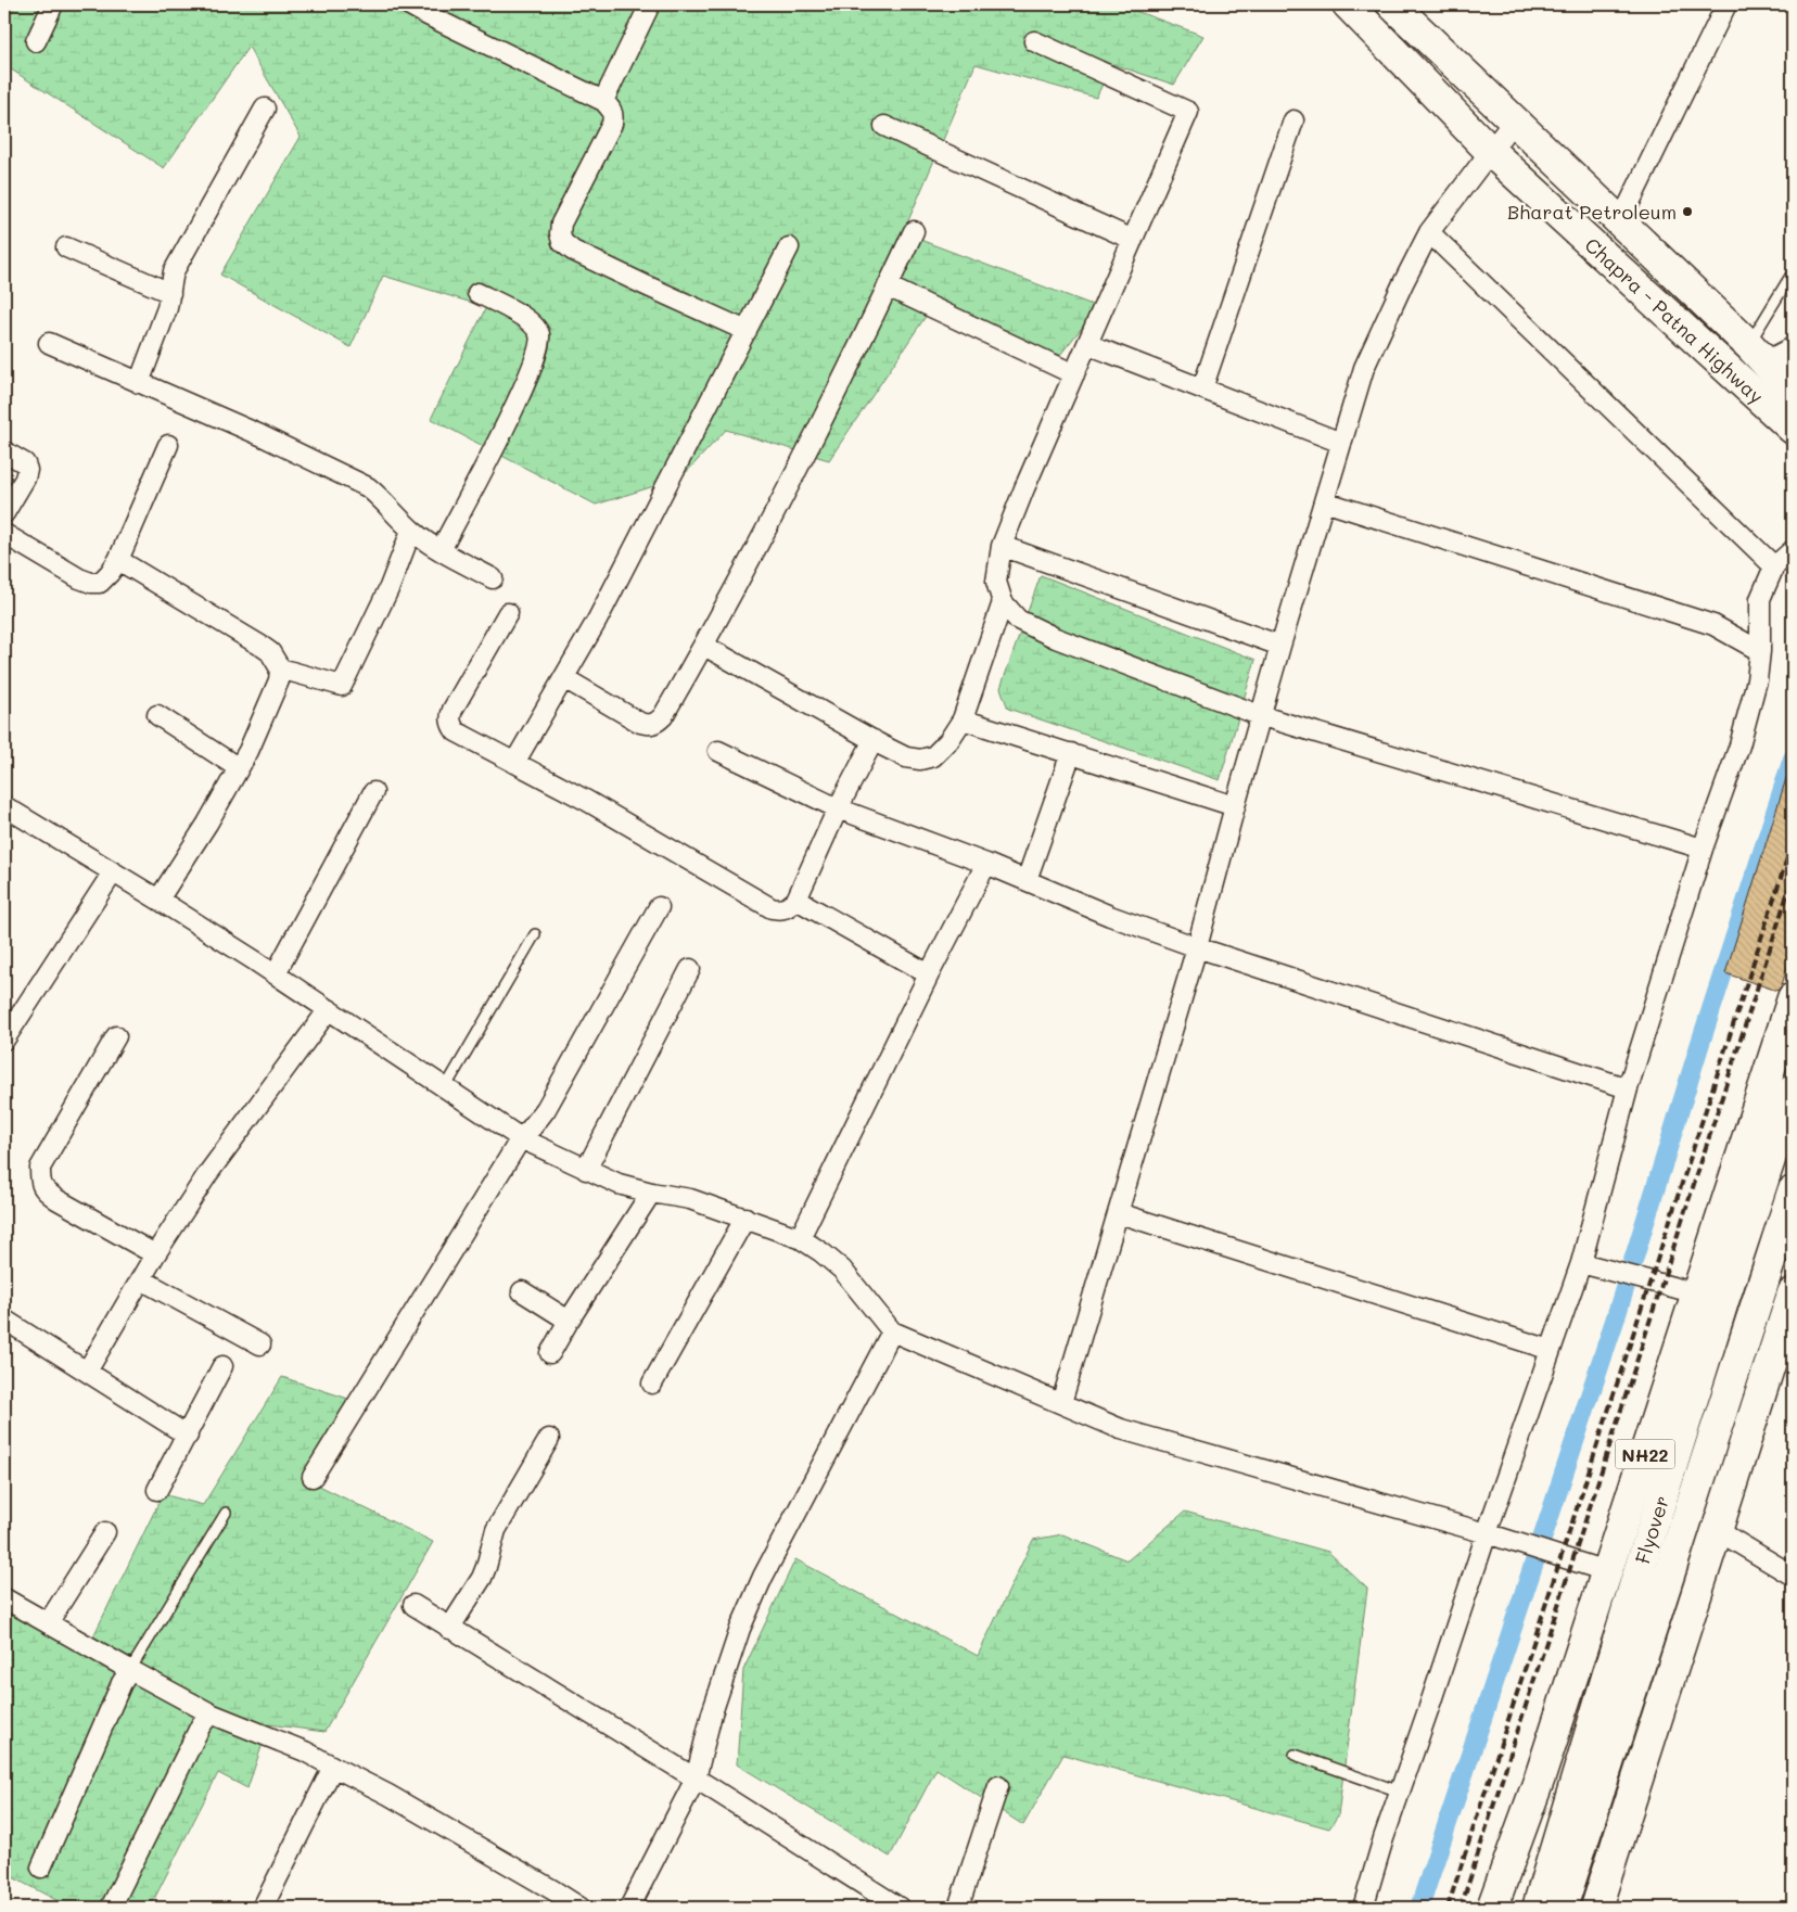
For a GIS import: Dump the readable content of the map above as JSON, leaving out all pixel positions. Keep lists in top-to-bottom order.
{
  "streets": {
    "highway": ["Chapra - Patna Highway", "NH22", "Flyover"]
  },
  "places": ["Bharat Petroleum"]
}
